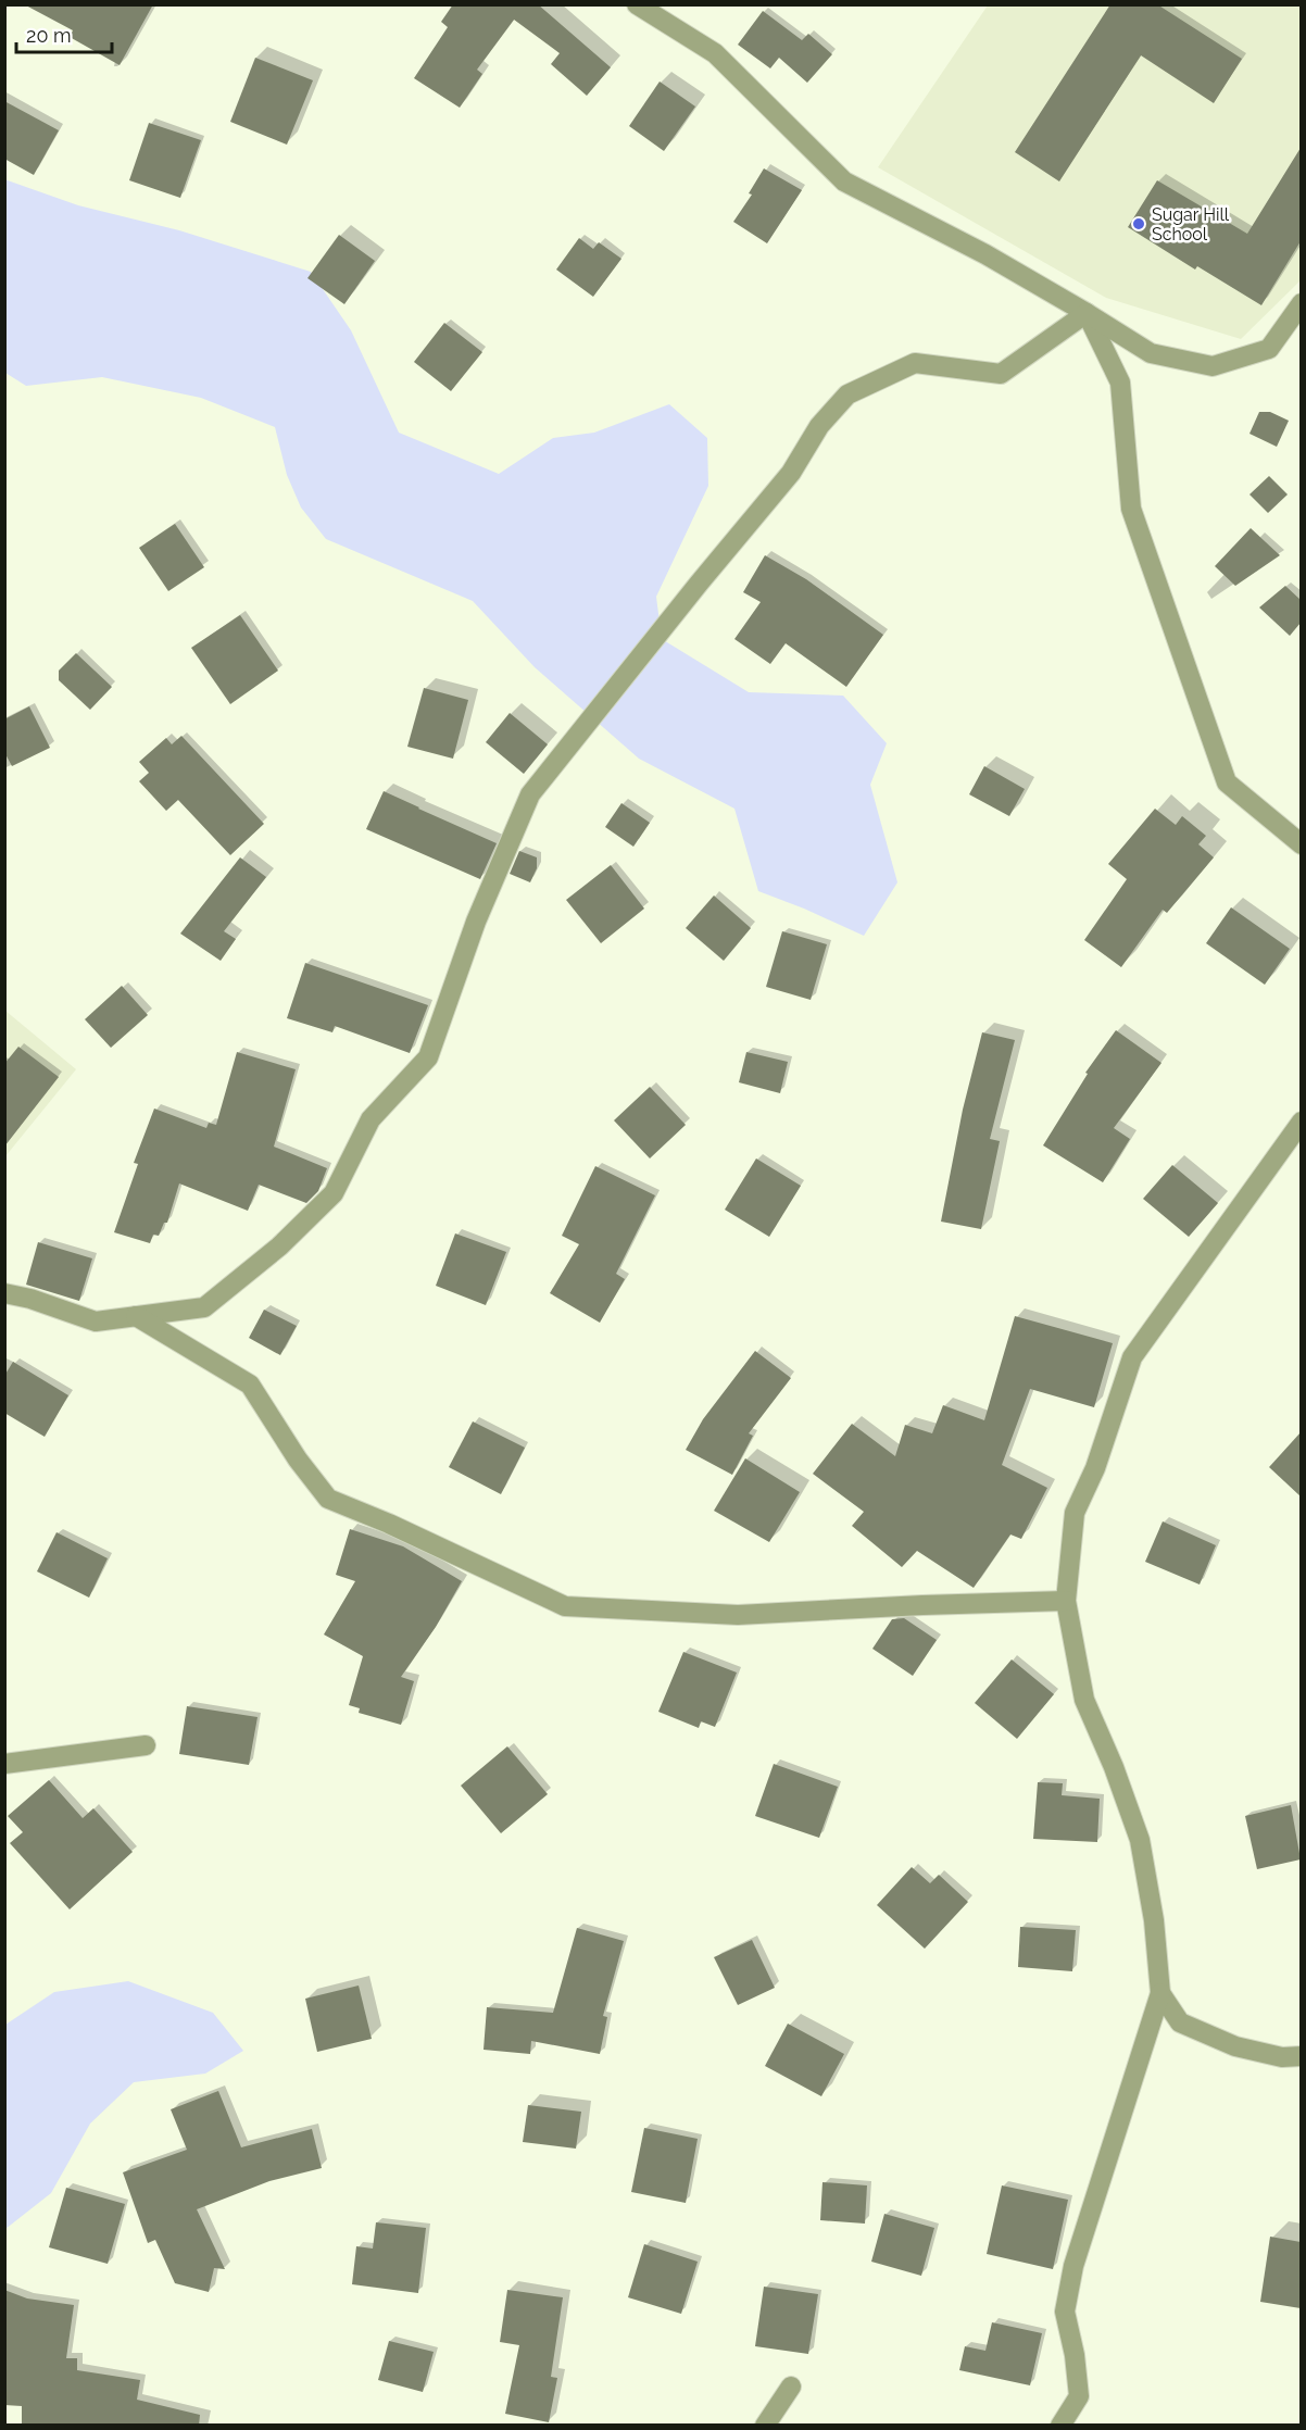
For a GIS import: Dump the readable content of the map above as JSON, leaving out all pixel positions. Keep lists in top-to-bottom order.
{
  "places": ["Sugar Hill School"],
  "scale_bar": "20 m"
}
